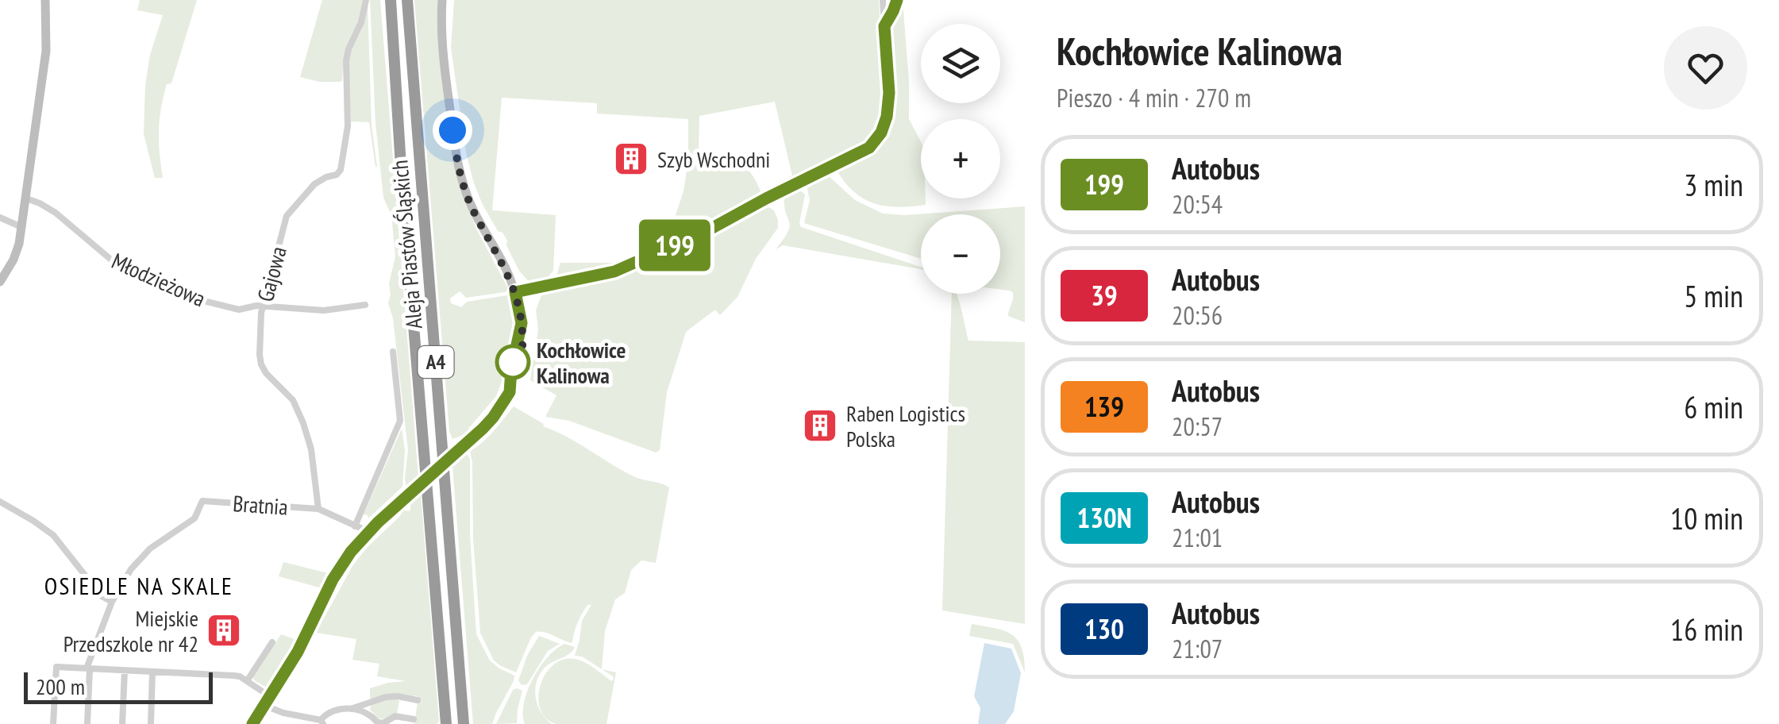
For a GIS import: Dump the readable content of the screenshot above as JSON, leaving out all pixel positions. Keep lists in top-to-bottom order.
{
  "streets": {
    "highway": ["Aleja Piastów Śląskich", "A4"],
    "street": ["Gajowa", "Młodzieżowa", "Bratnia"]
  },
  "crossings": [
    ["Gajowa", "Młodzieżowa"],
    ["Gajowa", "Bratnia"]
  ],
  "districts": ["OSIEDLE NA SKALE"],
  "places": {
    "building": ["Szyb Wschodni", "Raben Logistics Polska", "Miejskie Przedszkole nr 42"],
    "other": ["Kochłowice Kalinowa"]
  },
  "lines": ["bus line 199"],
  "scale_bar": "200 m",
  "page": {
    "on_map": "199",
    "heading": ["Kochłowice Kalinowa", "Pieszo · 4 min · 270 m"],
    "map_buttons": ["+", "−"],
    "list": [
      {
        "mark": "199",
        "name": "Autobus",
        "note": "20:54",
        "value": "3 min"
      },
      {
        "mark": "39",
        "name": "Autobus",
        "note": "20:56",
        "value": "5 min"
      },
      {
        "mark": "139",
        "name": "Autobus",
        "note": "20:57",
        "value": "6 min"
      },
      {
        "mark": "130N",
        "name": "Autobus",
        "note": "21:01",
        "value": "10 min"
      },
      {
        "mark": "130",
        "name": "Autobus",
        "note": "21:07",
        "value": "16 min"
      }
    ],
    "scale": "200 m"
  }
}
